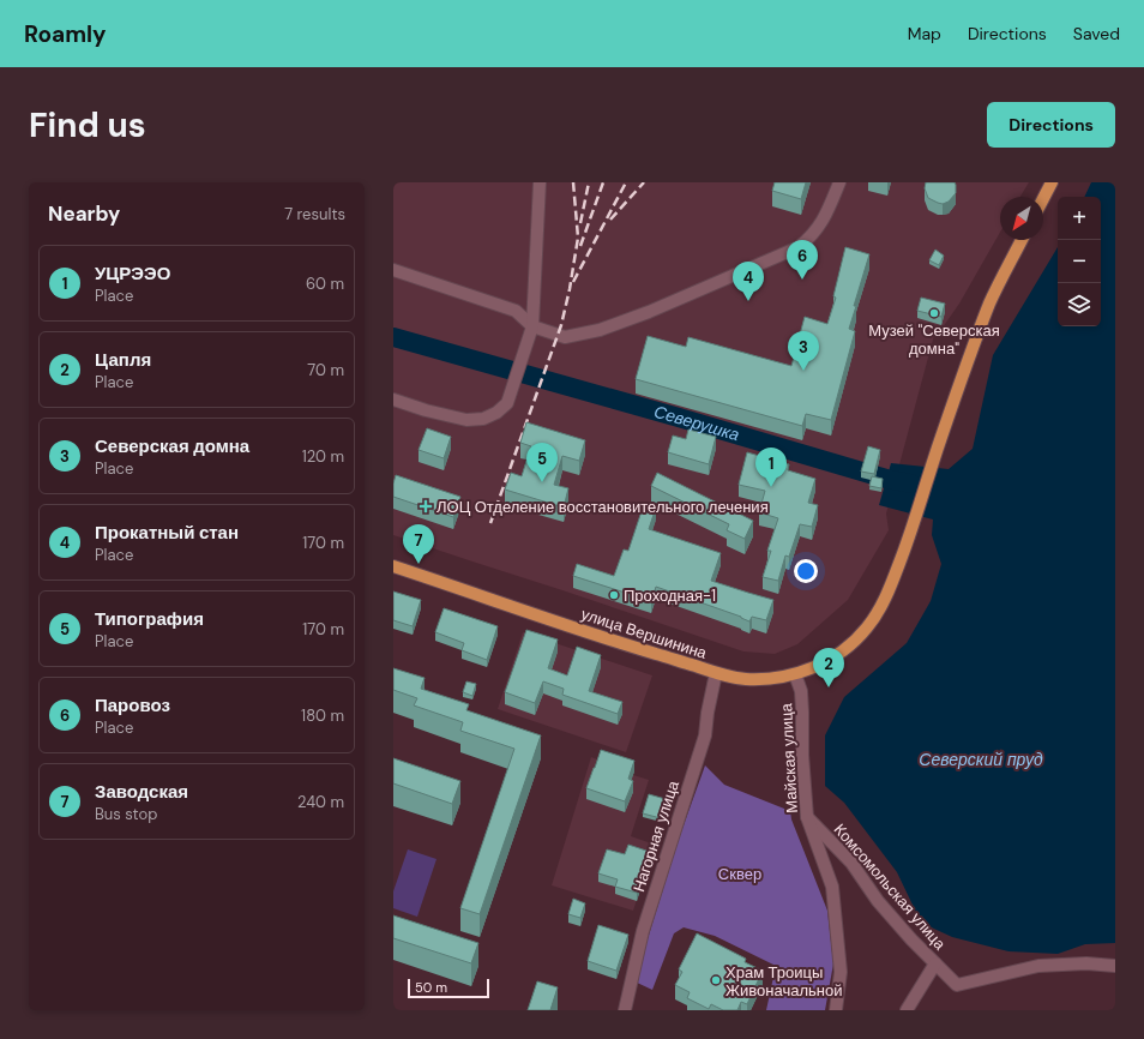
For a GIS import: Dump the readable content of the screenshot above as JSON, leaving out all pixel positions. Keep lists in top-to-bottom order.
{
  "streets": {
    "main road": ["улица Вершинина"],
    "street": ["Майская улица", "Нагорная улица", "Комсомольская улица"]
  },
  "crossings": [
    ["улица Вершинина", "Майская улица"],
    ["улица Вершинина", "Нагорная улица"],
    ["Майская улица", "Комсомольская улица"]
  ],
  "water": ["Северушка", "Северский пруд"],
  "parks": ["Сквер"],
  "places": {
    "other": ["Музей \"Северская домна\"", "Проходная-1", "Храм Троицы Живоначальной"],
    "health": ["ЛОЦ Отделение восстановительного лечения"]
  },
  "scale_bar": "50 m",
  "north": "bottom left",
  "page": {
    "header": "Roamly",
    "nav": ["Map", "Directions", "Saved"],
    "buttons": "Directions",
    "title": "Find us",
    "heading": ["Nearby", "7 results"],
    "map_buttons": ["+", "−"],
    "pins": [
      "6",
      "4",
      "3",
      "5",
      "1",
      "7",
      "2"
    ],
    "list": [
      {
        "mark": "1",
        "name": "УЦРЭЭО",
        "note": "Place",
        "value": "60 m"
      },
      {
        "mark": "2",
        "name": "Цапля",
        "note": "Place",
        "value": "70 m"
      },
      {
        "mark": "3",
        "name": "Северская домна",
        "note": "Place",
        "value": "120 m"
      },
      {
        "mark": "4",
        "name": "Прокатный стан",
        "note": "Place",
        "value": "170 m"
      },
      {
        "mark": "5",
        "name": "Типография",
        "note": "Place",
        "value": "170 m"
      },
      {
        "mark": "6",
        "name": "Паровоз",
        "note": "Place",
        "value": "180 m"
      },
      {
        "mark": "7",
        "name": "Заводская",
        "note": "Bus stop",
        "value": "240 m"
      }
    ],
    "scale": "50 m"
  }
}
